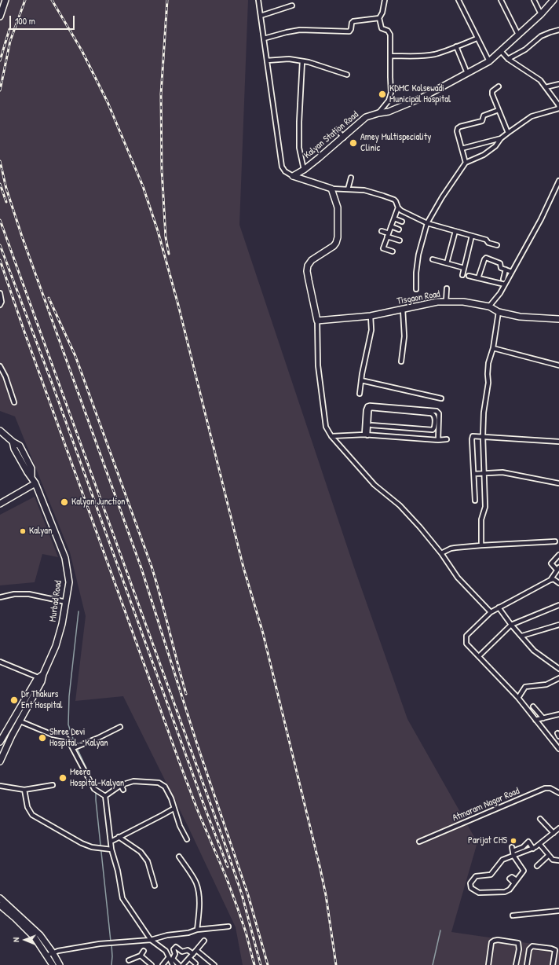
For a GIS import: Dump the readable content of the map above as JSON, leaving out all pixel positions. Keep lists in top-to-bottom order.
{
  "streets": {
    "street": [
      "Kalyan Station Road",
      "Tisgaon Road",
      "Murbad Road",
      "Atmaram Nagar Road"
    ]
  },
  "places": [
    "KDMC Kolsewadi Municipal Hospital",
    "Amey Multispeciality Clinic",
    "Kalyan Junction",
    "Kalyan",
    "Dr Thakurs Ent Hospital",
    "Shree Devi Hospital - Kalyan",
    "Meera Hospital-Kalyan",
    "Parijat CHS"
  ],
  "scale_bar": "100 m",
  "north": "left"
}
